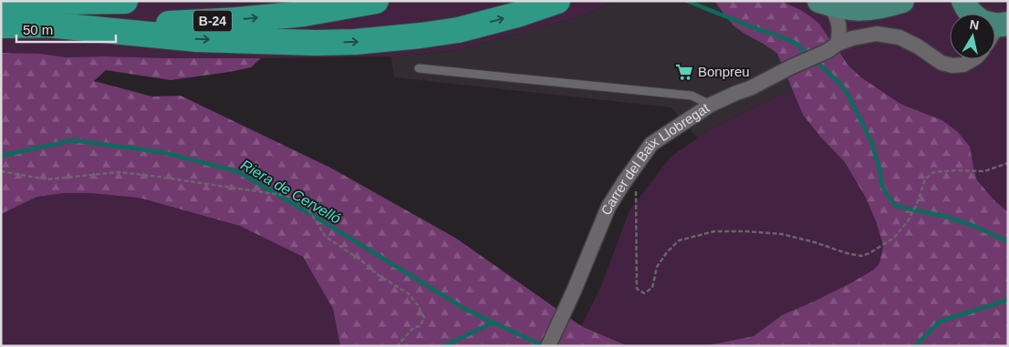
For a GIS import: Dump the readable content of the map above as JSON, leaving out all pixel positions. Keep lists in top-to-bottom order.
{
  "streets": {
    "highway": ["B-24"],
    "street": ["Carrer del Baix Llobregat"]
  },
  "water": ["Riera de Cervelló"],
  "places": {
    "supermarket": ["Bonpreu"]
  },
  "scale_bar": "50 m",
  "north": "top"
}
